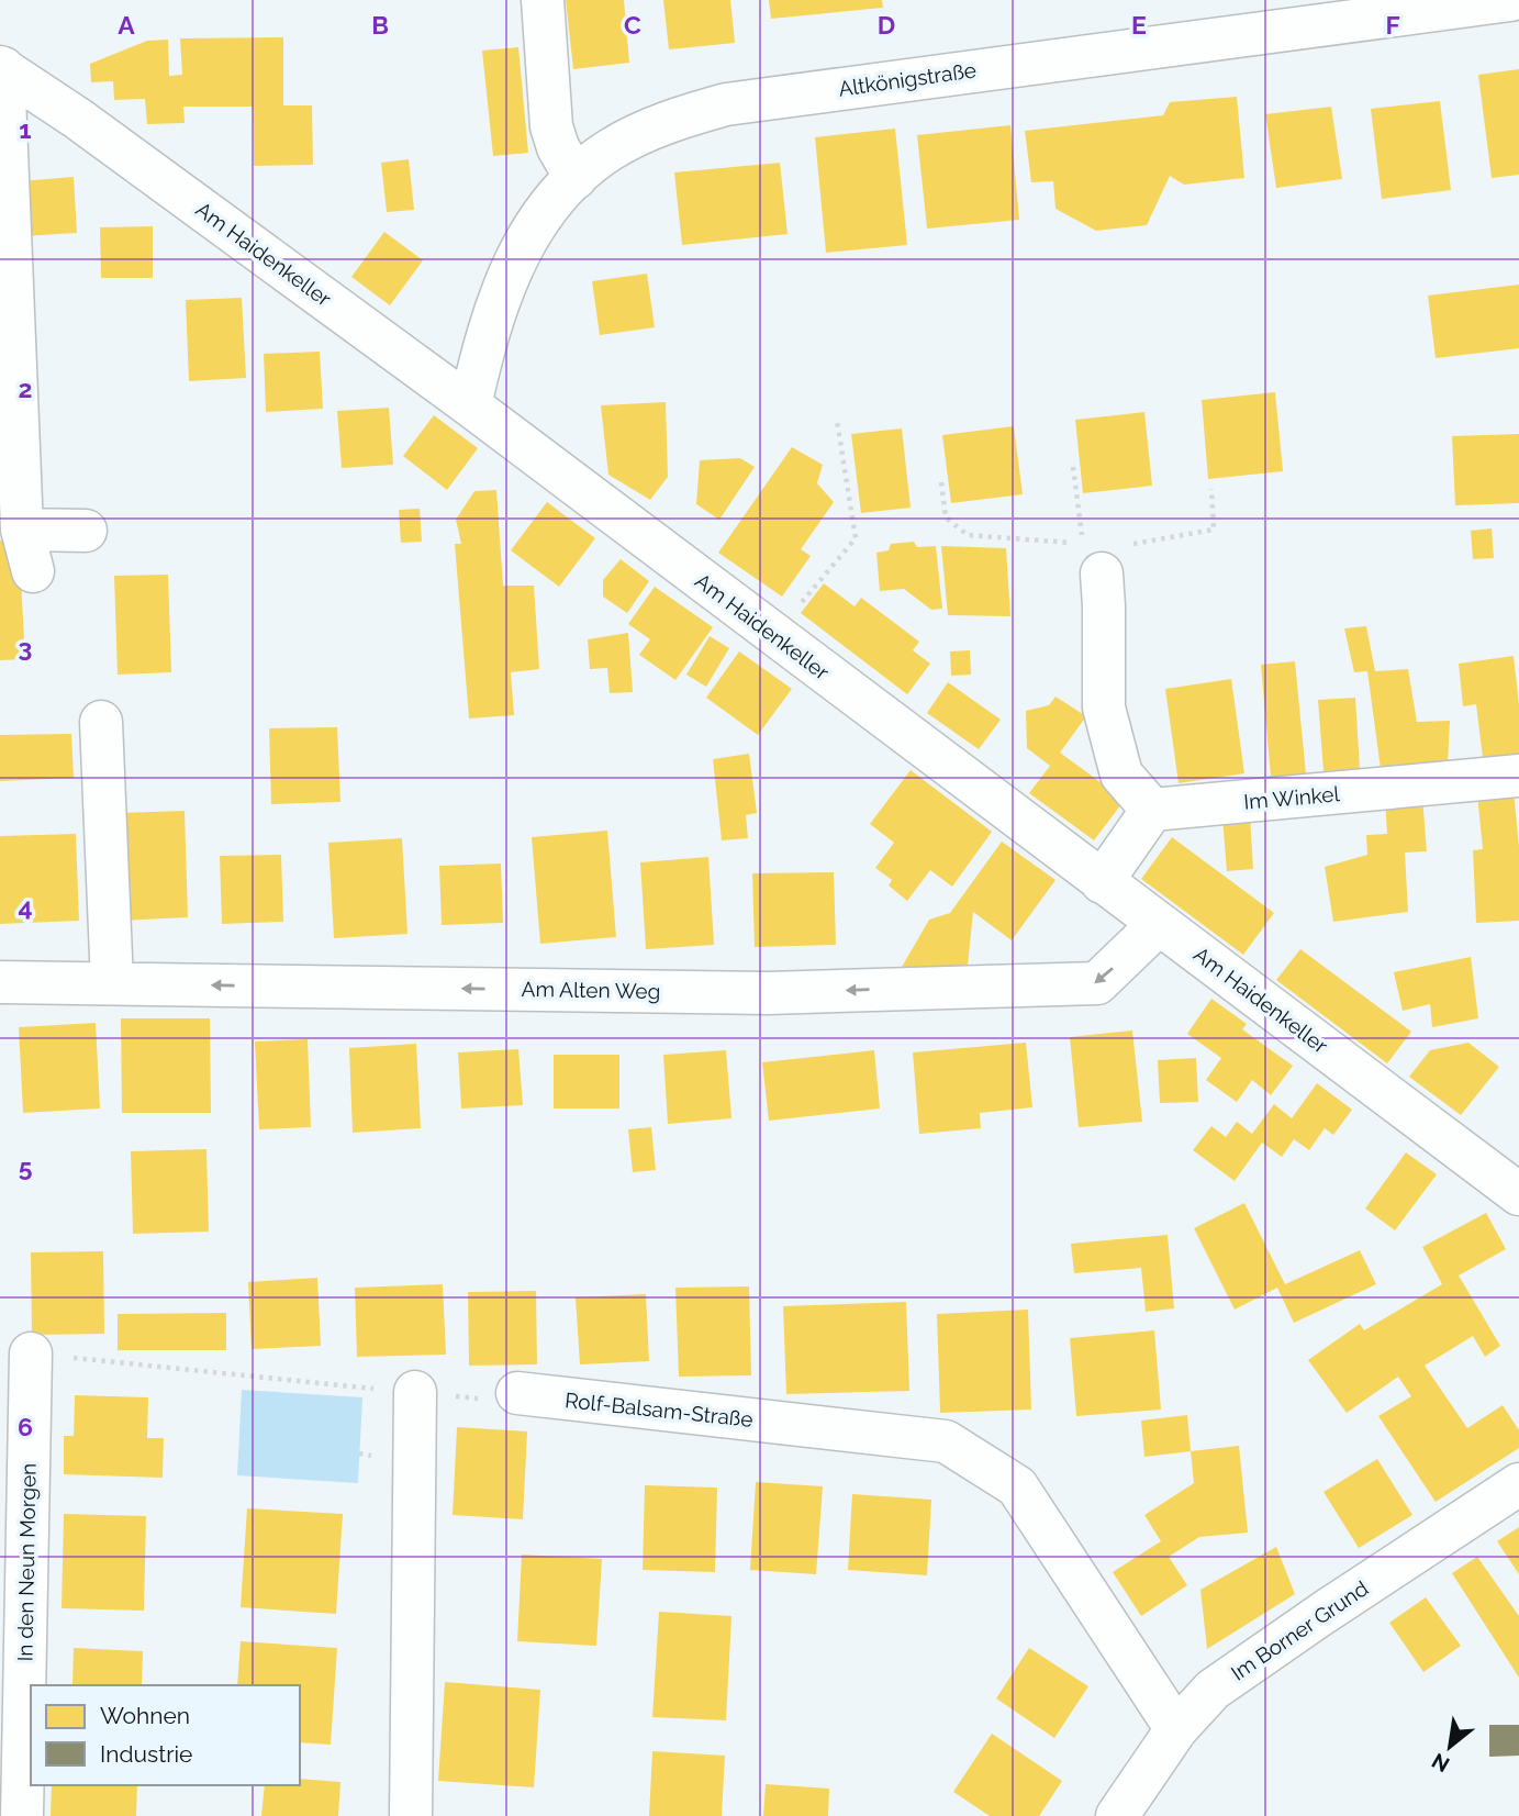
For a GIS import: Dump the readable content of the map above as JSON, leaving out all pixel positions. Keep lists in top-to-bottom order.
{
  "streets": {
    "street": [
      "Altkönigstraße",
      "Am Haidenkeller",
      "Im Winkel",
      "Am Alten Weg",
      "Rolf-Balsam-Straße",
      "In den Neun Morgen",
      "Im Borner Grund"
    ]
  },
  "crossings": [
    ["Altkönigstraße", "Am Haidenkeller"],
    ["Am Haidenkeller", "Am Alten Weg"],
    ["Rolf-Balsam-Straße", "Im Borner Grund"]
  ],
  "one_way": ["Am Alten Weg"],
  "legend": ["Wohnen", "Industrie"],
  "north": "bottom left",
  "grid": {
    "columns": [
      "A",
      "B",
      "C",
      "D",
      "E",
      "F"
    ],
    "rows": [
      "1",
      "2",
      "3",
      "4",
      "5",
      "6"
    ]
  }
}
